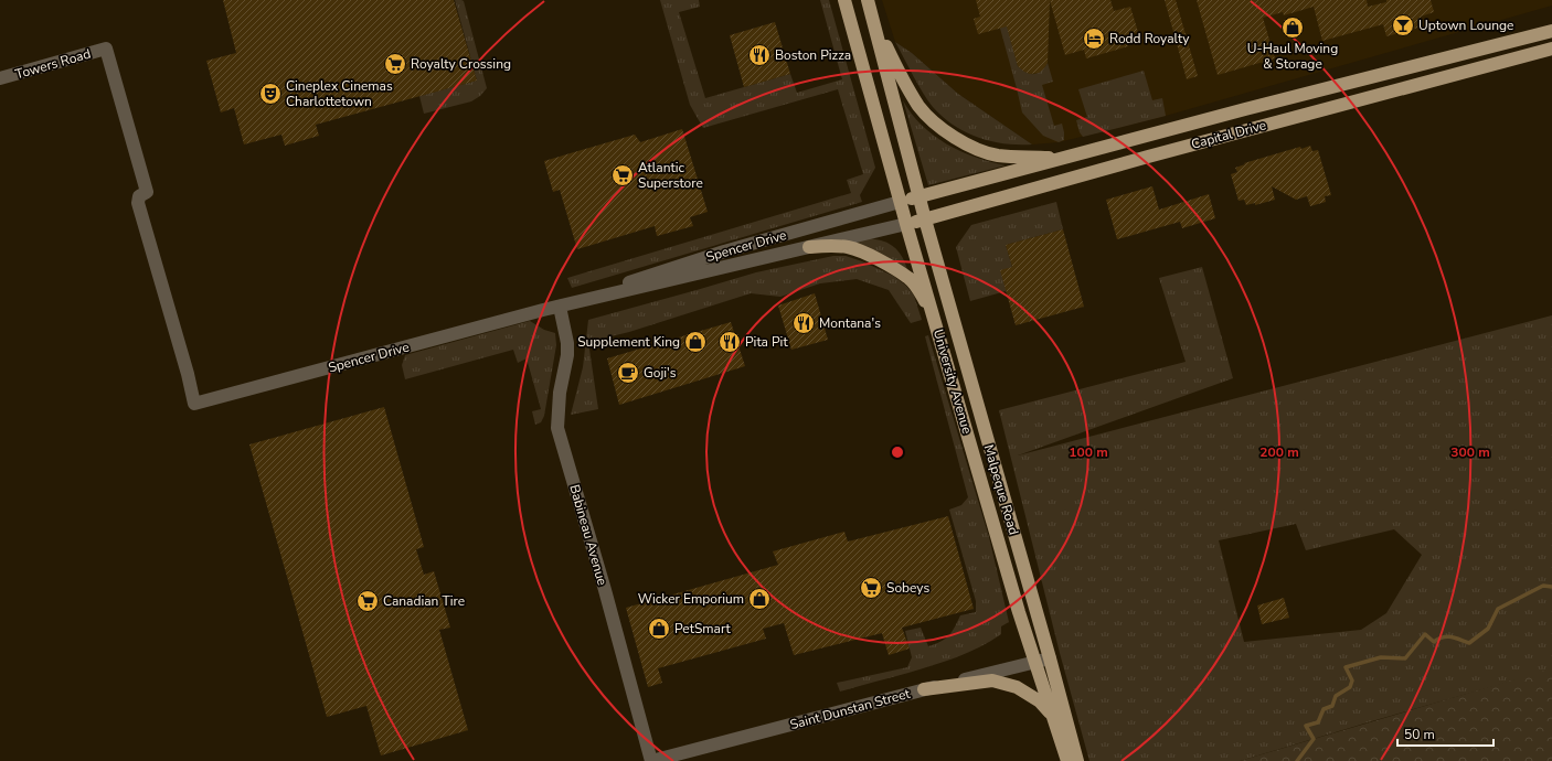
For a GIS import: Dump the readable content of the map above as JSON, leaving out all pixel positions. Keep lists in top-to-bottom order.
{
  "streets": {
    "main road": [
      "Capital Drive",
      "Spencer Drive",
      "University Avenue",
      "Malpeque Road"
    ],
    "street": ["Towers Road", "Babineau Avenue", "Saint Dunstan Street"]
  },
  "crossings": [
    ["Towers Road", "Spencer Drive"],
    ["Capital Drive", "Spencer Drive"],
    ["Capital Drive", "University Avenue"],
    ["Capital Drive", "Malpeque Road"],
    ["Spencer Drive", "University Avenue"],
    ["Spencer Drive", "Babineau Avenue"],
    ["University Avenue", "Saint Dunstan Street"],
    ["Malpeque Road", "Saint Dunstan Street"],
    ["Babineau Avenue", "Saint Dunstan Street"]
  ],
  "places": {
    "bar": ["Uptown Lounge"],
    "shop": [
      "U-Haul Moving & Storage",
      "Supplement King",
      "Wicker Emporium",
      "PetSmart"
    ],
    "hotel": ["Rodd Royalty"],
    "restaurant": ["Boston Pizza", "Montana's", "Pita Pit"],
    "supermarket": [
      "Royalty Crossing",
      "Atlantic Superstore",
      "Sobeys",
      "Canadian Tire"
    ],
    "theatre": ["Cineplex Cinemas Charlottetown"],
    "cafe": ["Goji's"]
  },
  "scale_bar": "50 m",
  "rings": ["100 m", "200 m", "300 m"]
}
